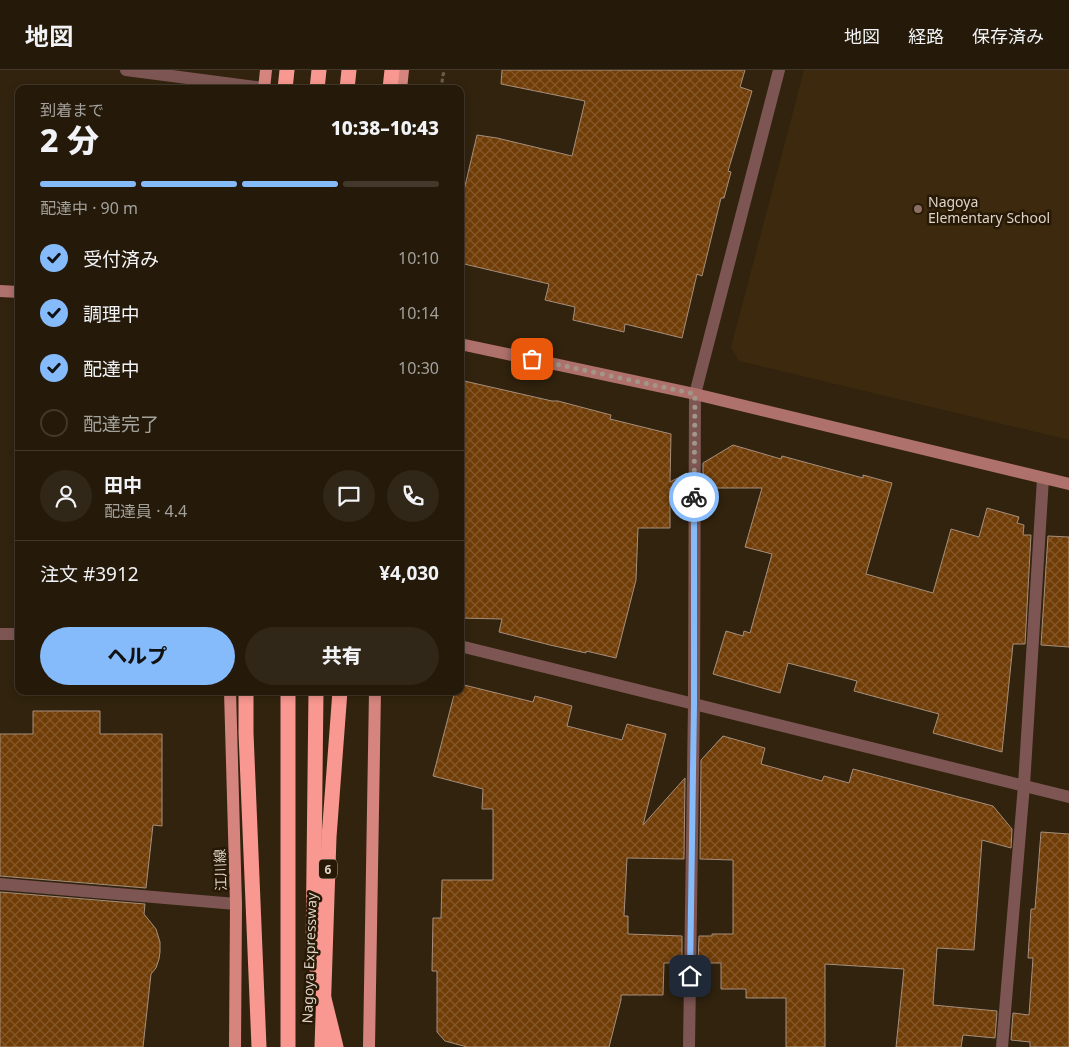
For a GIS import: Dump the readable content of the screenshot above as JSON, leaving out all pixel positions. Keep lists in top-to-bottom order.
{
  "streets": {
    "highway": ["6", "Nagoya Expressway"],
    "main road": ["江川線"]
  },
  "places": ["Nagoya Elementary School"],
  "page": {
    "header": "地図",
    "nav": ["地図", "経路", "保存済み"],
    "heading": ["2 分", "到着まで", "10:38–10:43"],
    "panel": [
      "田中",
      "配達員 · 4.4",
      "注文 #3912",
      "¥4,030"
    ],
    "bar": "配達中 · 90 m",
    "list": [
      ["受付済み", "10:10"],
      ["調理中", "10:14"],
      ["配達中", "10:30"],
      "配達完了"
    ],
    "buttons": ["ヘルプ", "共有"]
  }
}
